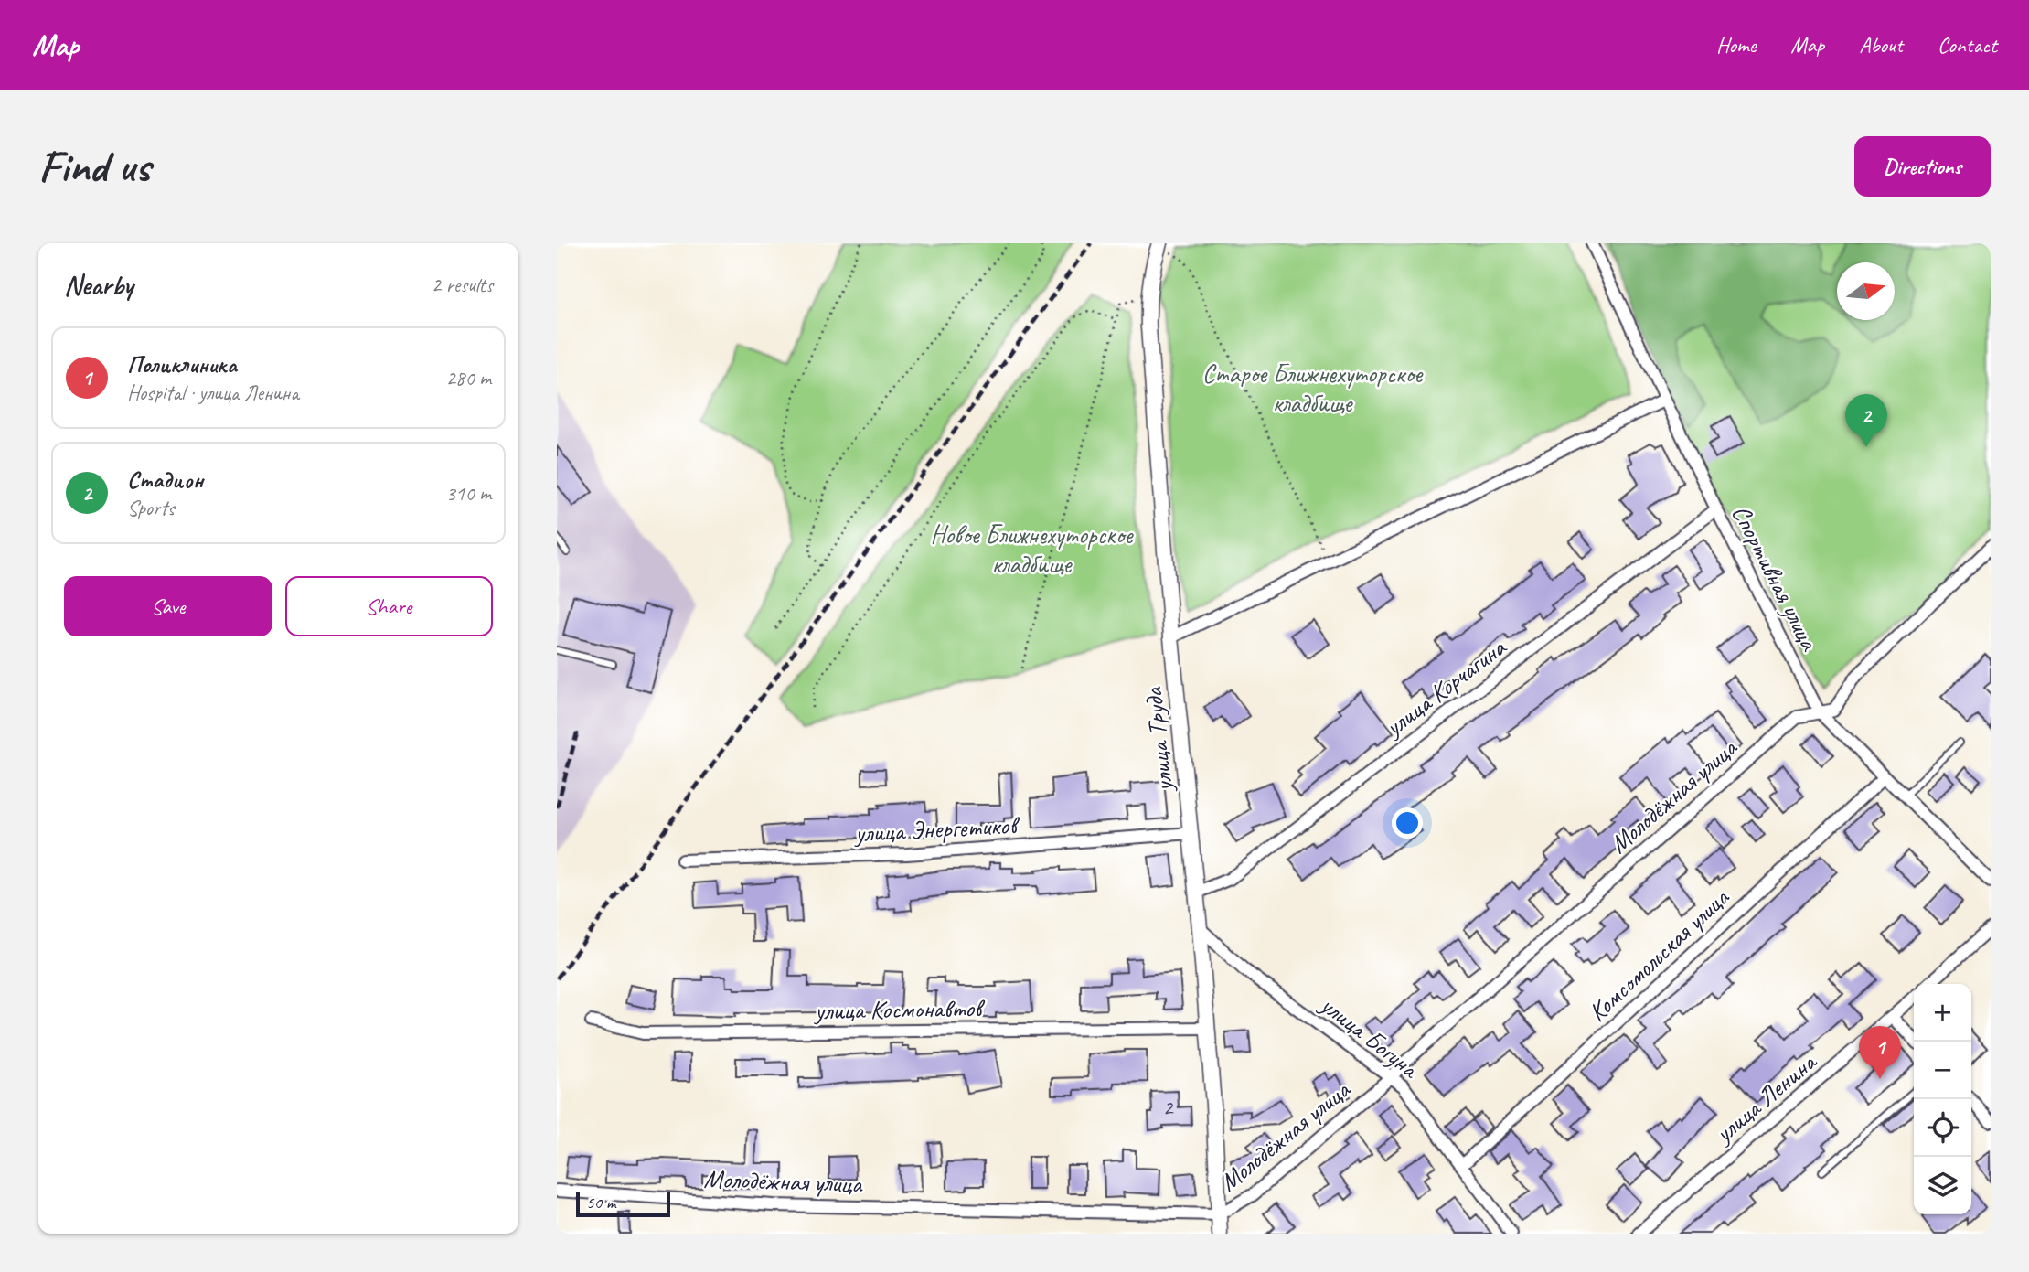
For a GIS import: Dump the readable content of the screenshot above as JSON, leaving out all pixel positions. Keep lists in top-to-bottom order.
{
  "streets": {
    "street": [
      "Спортивная улица",
      "улица Корчагина",
      "улица Труда",
      "Молодёжная улица",
      "улица Энергетиков",
      "Комсомольская улица",
      "улица Космонавтов",
      "улица Богуна",
      "улица Ленина"
    ]
  },
  "crossings": [
    ["Спортивная улица", "улица Корчагина"],
    ["Спортивная улица", "Молодёжная улица"],
    ["Спортивная улица", "Комсомольская улица"],
    ["улица Корчагина", "улица Труда"],
    ["улица Труда", "Молодёжная улица"],
    ["улица Труда", "улица Энергетиков"],
    ["улица Труда", "улица Космонавтов"],
    ["улица Труда", "улица Богуна"],
    ["Молодёжная улица", "улица Богуна"],
    ["Комсомольская улица", "улица Богуна"]
  ],
  "parks": ["Старое Ближнехуторское кладбище", "Новое Ближнехуторское кладбище"],
  "house_numbers": ["2"],
  "scale_bar": "50 m",
  "north": "right",
  "page": {
    "header": "Map",
    "nav": [
      "Home",
      "Map",
      "About",
      "Contact"
    ],
    "buttons": [
      "Directions",
      ["Save", "Share"]
    ],
    "title": "Find us",
    "heading": ["Nearby", "2 results"],
    "list": [
      {
        "mark": "1",
        "name": "Поликлиника",
        "note": "Hospital · улица Ленина",
        "value": "280 m"
      },
      {
        "mark": "2",
        "name": "Стадион",
        "note": "Sports",
        "value": "310 m"
      }
    ],
    "pins": ["2", "1"],
    "map_buttons": ["+", "−"],
    "scale": "50 m"
  }
}
